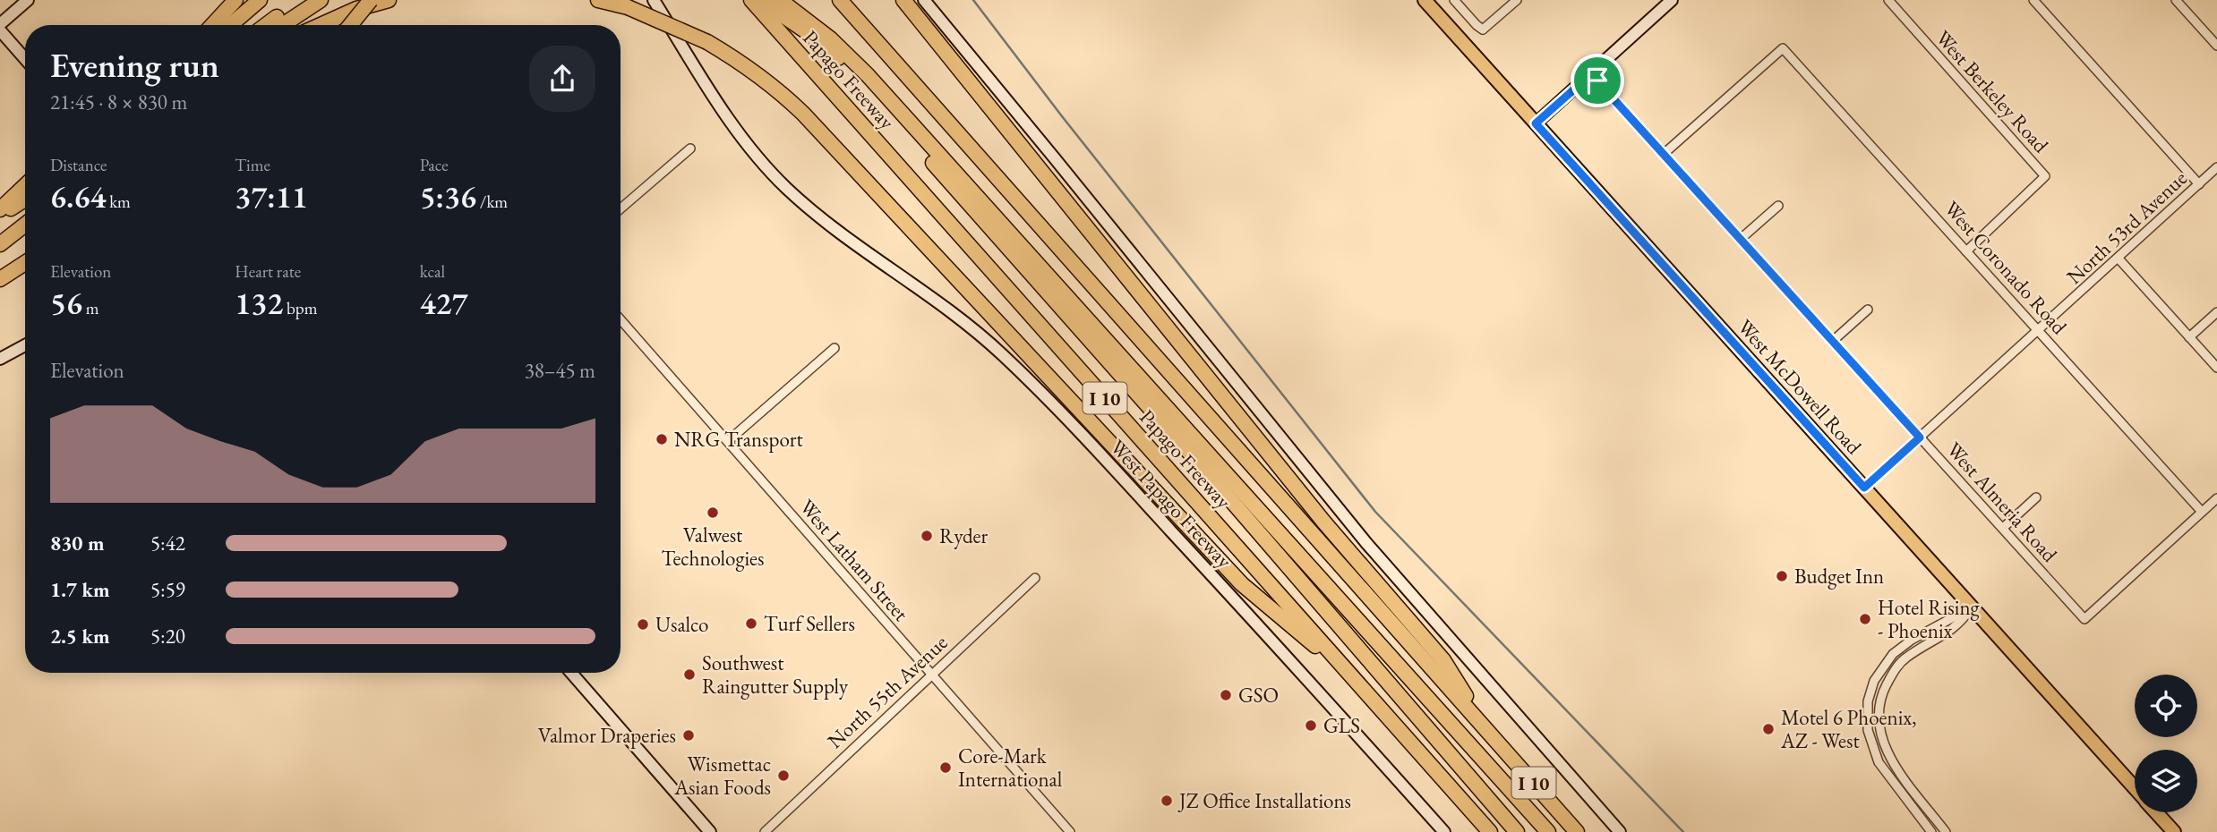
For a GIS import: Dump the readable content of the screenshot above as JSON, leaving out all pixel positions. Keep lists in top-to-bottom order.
{
  "streets": {
    "highway": ["Papago Freeway", "I 10"],
    "main road": ["West McDowell Road", "West Papago Freeway"],
    "street": [
      "West Berkeley Road",
      "North 53rd Avenue",
      "West Coronado Road",
      "West Almeria Road",
      "West Latham Street",
      "North 55th Avenue"
    ]
  },
  "crossings": [
    ["West Berkeley Road", "West Coronado Road"],
    ["North 53rd Avenue", "West Coronado Road"],
    ["North 53rd Avenue", "West McDowell Road"],
    ["North 53rd Avenue", "West Almeria Road"],
    ["West Coronado Road", "West Almeria Road"],
    ["West Latham Street", "North 55th Avenue"]
  ],
  "places": [
    "NRG Transport",
    "Valwest Technologies",
    "Ryder",
    "Budget Inn",
    "Hotel Rising - Phoenix",
    "Turf Sellers",
    "Usalco",
    "Southwest Raingutter Supply",
    "GSO",
    "GLS",
    "Motel 6 Phoenix, AZ - West",
    "Valmor Draperies",
    "Core-Mark International",
    "Wismettac Asian Foods",
    "JZ Office Installations"
  ],
  "page": {
    "heading": ["Evening run", "21:45 · 8 × 830 m"],
    "stats": [
      ["Distance", "6.64 km"],
      ["Time", "37:11"],
      ["Pace", "5:36 /km"],
      ["Elevation", "56 m"],
      ["Heart rate", "132 bpm"],
      ["kcal", "427"]
    ],
    "chart": ["Elevation", "38–45 m"],
    "list": [
      {
        "name": "830 m",
        "note": "5:42"
      },
      {
        "name": "1.7 km",
        "note": "5:59"
      },
      {
        "name": "2.5 km",
        "note": "5:20"
      }
    ]
  }
}
